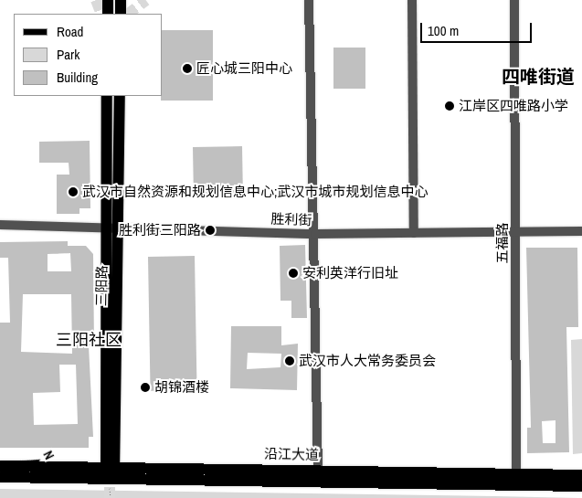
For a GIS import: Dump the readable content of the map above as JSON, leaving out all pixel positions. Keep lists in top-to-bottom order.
{
  "streets": {
    "main road": ["三阳路", "沿江大道"],
    "street": ["胜利街", "五福路"]
  },
  "crossings": [
    ["胜利街", "五福路"],
    ["胜利街", "三阳路"],
    ["五福路", "沿江大道"],
    ["三阳路", "沿江大道"]
  ],
  "districts": ["四唯街道", "三阳社区"],
  "places": [
    "匠心城三阳中心",
    "江岸区四唯路小学",
    "武汉市自然资源和规划信息中心;武汉市城市规划信息中心",
    "胜利街三阳路",
    "安利英洋行旧址",
    "武汉市人大常务委员会",
    "胡锦酒楼"
  ],
  "legend": ["Road", "Park", "Building"],
  "scale_bar": "100 m",
  "north": "top right"
}
